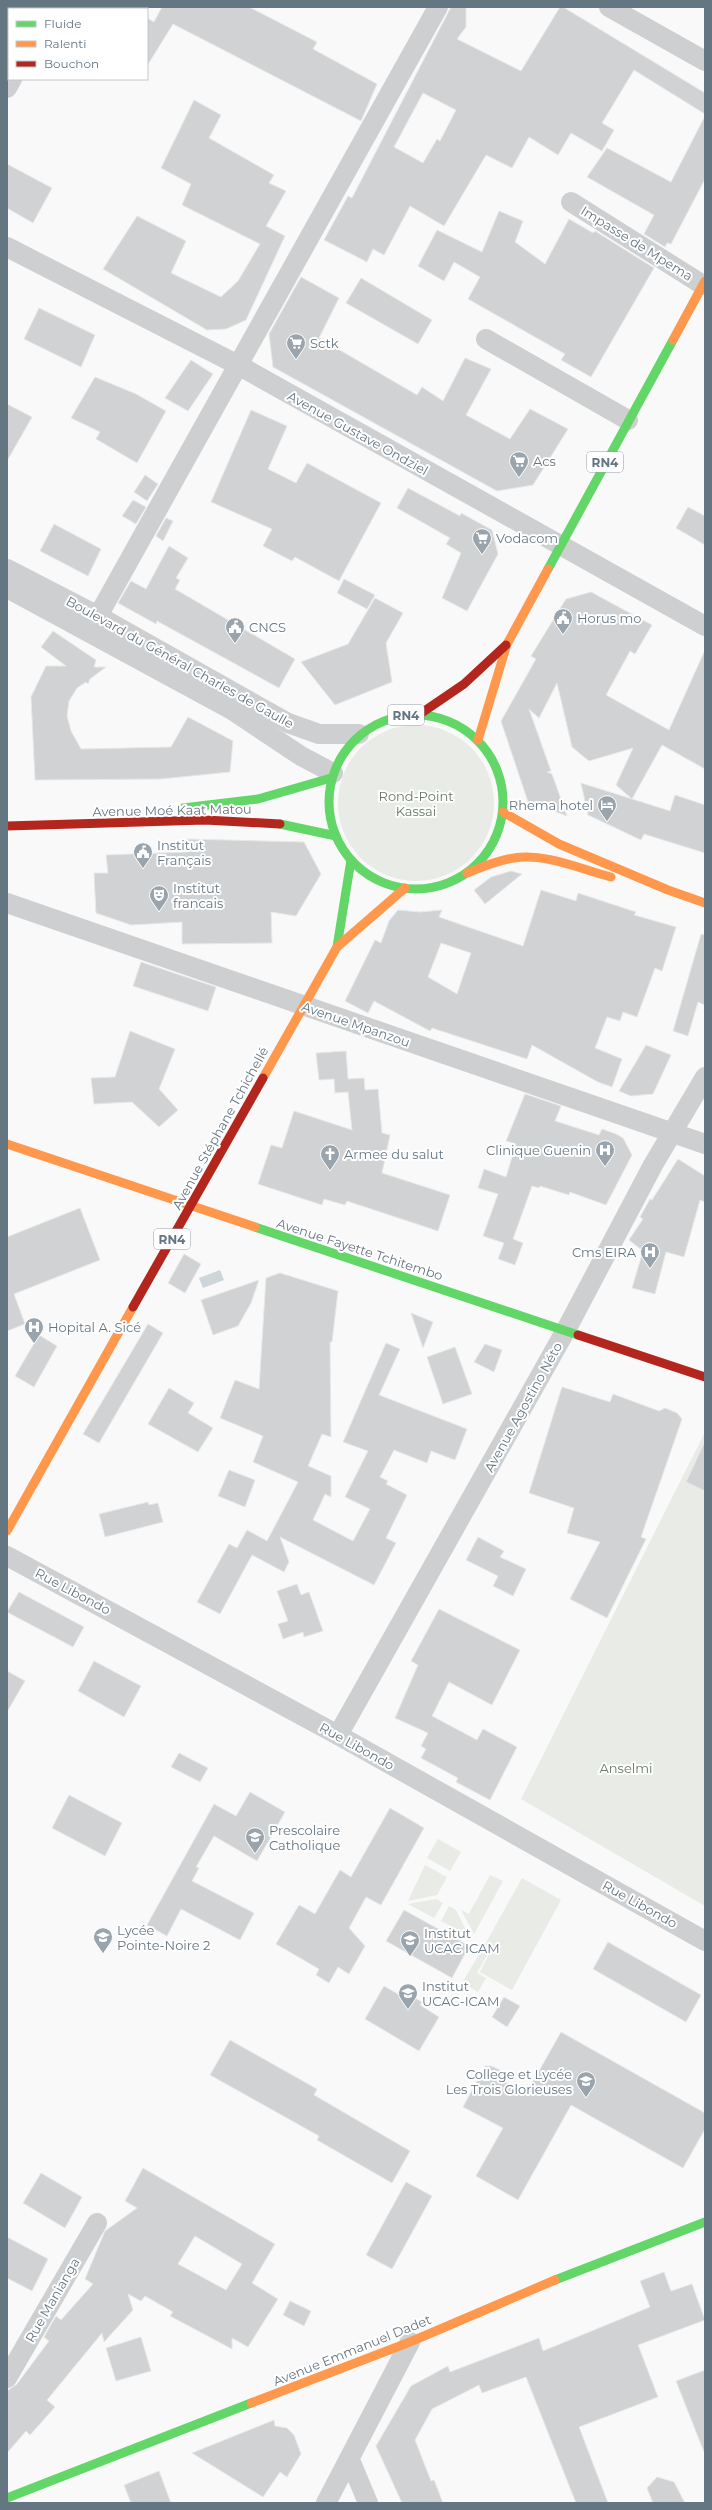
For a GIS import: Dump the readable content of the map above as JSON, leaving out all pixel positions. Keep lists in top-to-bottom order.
{
  "streets": {
    "main road": [
      "RN4",
      "Avenue Moé Kaat Matou",
      "Avenue Stéphane Tchichellé",
      "Avenue Fayette Tchitembo",
      "Avenue Emmanuel Dadet"
    ],
    "street": [
      "Impasse de Mpema",
      "Avenue Gustave Ondziel",
      "Boulevard du Général Charles de Gaulle",
      "Avenue Mpanzou",
      "Avenue Agostino Néto",
      "Rue Libondo",
      "Rue Manianga"
    ]
  },
  "crossings": [
    ["Impasse de Mpema", "RN4"],
    ["Avenue Gustave Ondziel", "RN4"],
    ["RN4", "Boulevard du Général Charles de Gaulle"],
    ["RN4", "Avenue Moé Kaat Matou"],
    ["RN4", "Avenue Stéphane Tchichellé"],
    ["Boulevard du Général Charles de Gaulle", "Avenue Moé Kaat Matou"],
    ["Avenue Mpanzou", "Avenue Stéphane Tchichellé"],
    ["Avenue Mpanzou", "Avenue Agostino Néto"],
    ["Avenue Stéphane Tchichellé", "Avenue Fayette Tchitembo"],
    ["Avenue Fayette Tchitembo", "Avenue Agostino Néto"],
    ["Avenue Agostino Néto", "Rue Libondo"]
  ],
  "parks": ["Rond-Point Kassai", "Anselmi"],
  "places": {
    "supermarket": ["Sctk", "Acs", "Vodacom"],
    "public building": ["Horus mo", "CNCS", "Institut Français"],
    "hotel": ["Rhema hotel"],
    "theatre": ["Institut francais"],
    "hospital": ["Clinique Guenin", "Cms EIRA", "Hopital A. Sicé"],
    "church": ["Armee du salut"],
    "school or university": [
      "Prescolaire Catholique",
      "Lycée Pointe-Noire 2",
      "Institut UCAC ICAM",
      "Institut UCAC-ICAM",
      "College et Lycée Les Trois Glorieuses"
    ]
  },
  "legend": ["Fluide", "Ralenti", "Bouchon"]
}
